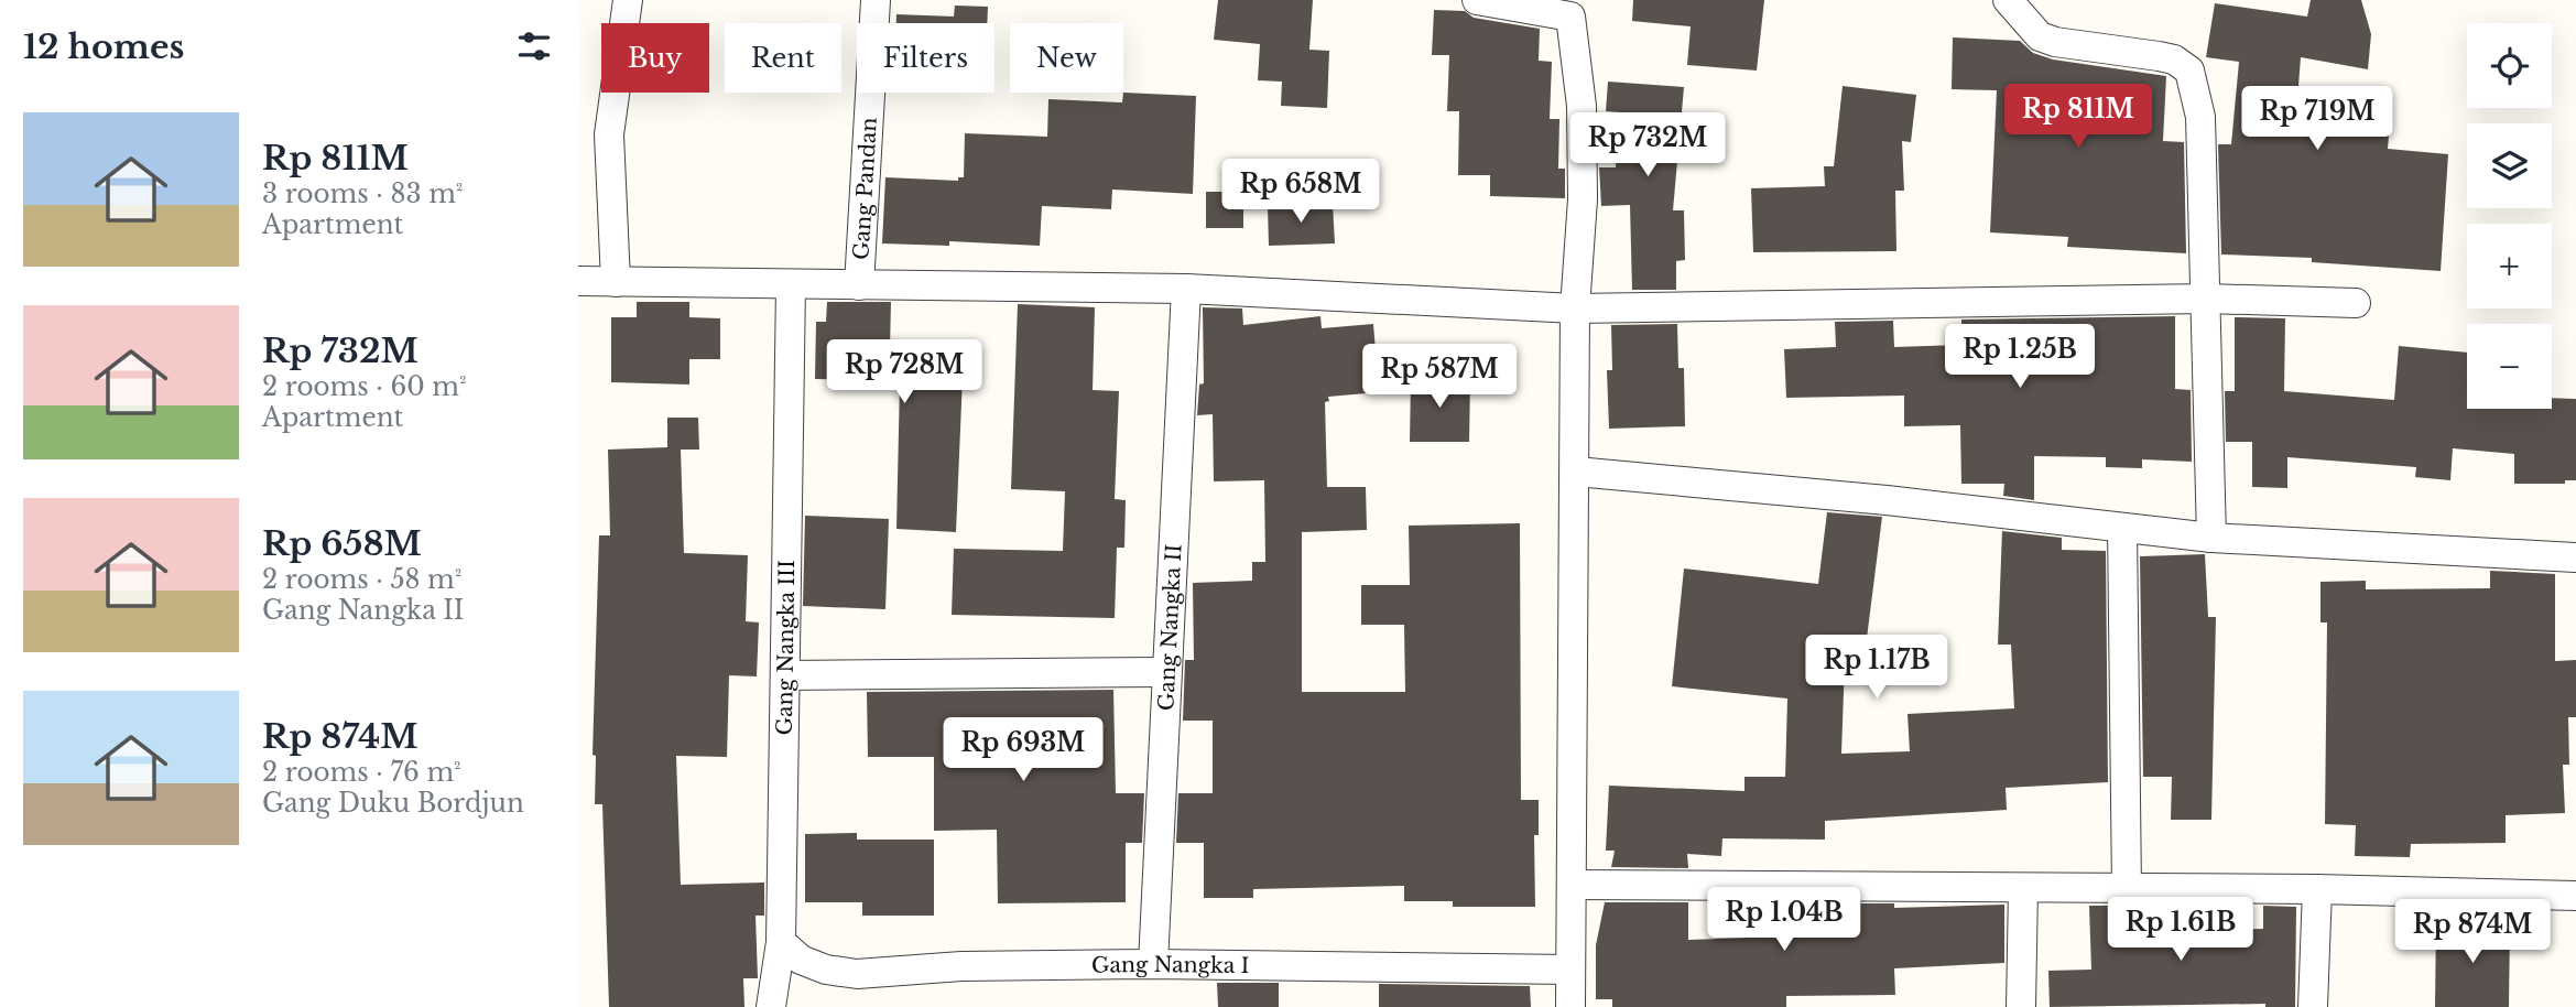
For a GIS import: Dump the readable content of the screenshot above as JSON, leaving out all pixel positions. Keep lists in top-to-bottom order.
{
  "streets": {
    "street": [
      "Gang Pandan",
      "Gang Nangka II",
      "Gang Nangka III",
      "Gang Nangka I"
    ]
  },
  "crossings": [
    ["Gang Nangka II", "Gang Nangka I"],
    ["Gang Nangka III", "Gang Nangka I"]
  ],
  "page": {
    "heading": "12 homes",
    "map_buttons": ["+", "−"],
    "chip": [
      "Buy",
      "Rent",
      "Filters",
      "New"
    ],
    "price": [
      "Rp 811M",
      "Rp 719M",
      "Rp 732M",
      "Rp 658M",
      "Rp 1.25B",
      "Rp 728M",
      "Rp 587M",
      "Rp 1.17B",
      "Rp 693M",
      "Rp 1.04B",
      "Rp 1.61B",
      "Rp 874M"
    ],
    "list": [
      {
        "name": "Rp 811M",
        "note": "3 rooms · 83 m² · Apartment"
      },
      {
        "name": "Rp 732M",
        "note": "2 rooms · 60 m² · Apartment"
      },
      {
        "name": "Rp 658M",
        "note": "2 rooms · 58 m² · Gang Nangka II"
      },
      {
        "name": "Rp 874M",
        "note": "2 rooms · 76 m² · Gang Duku Bordjun"
      }
    ]
  }
}
